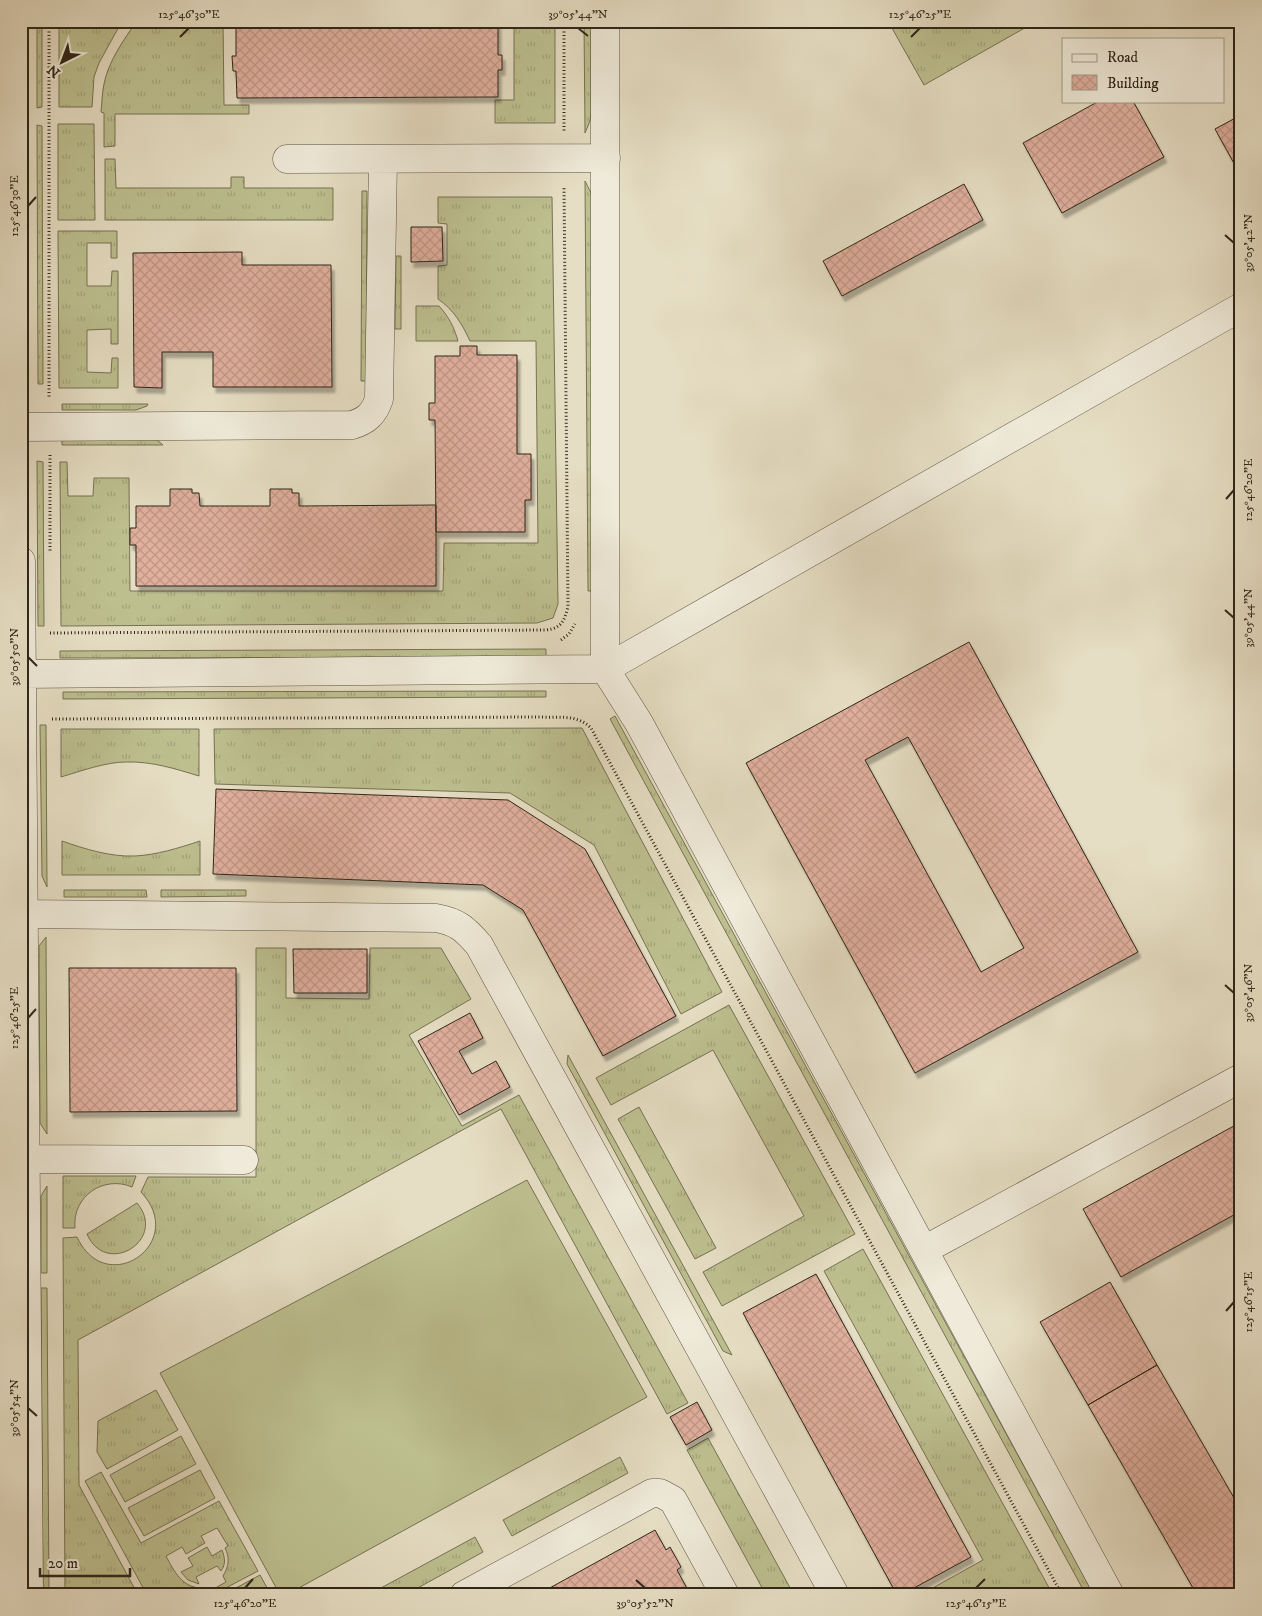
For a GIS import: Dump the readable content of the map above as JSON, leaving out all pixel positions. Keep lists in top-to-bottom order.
{
  "legend": ["Road", "Building"],
  "scale_bar": "20 m",
  "north": "bottom left",
  "coordinates": [
    "125°46'30\"E",
    "39°05'44\"N",
    "125°46'25\"E",
    "39°05'42\"N",
    "125°46'20\"E",
    "39°05'50\"N",
    "39°05'46\"N",
    "125°46'15\"E",
    "39°05'54\"N",
    "39°05'52\"N"
  ]
}
